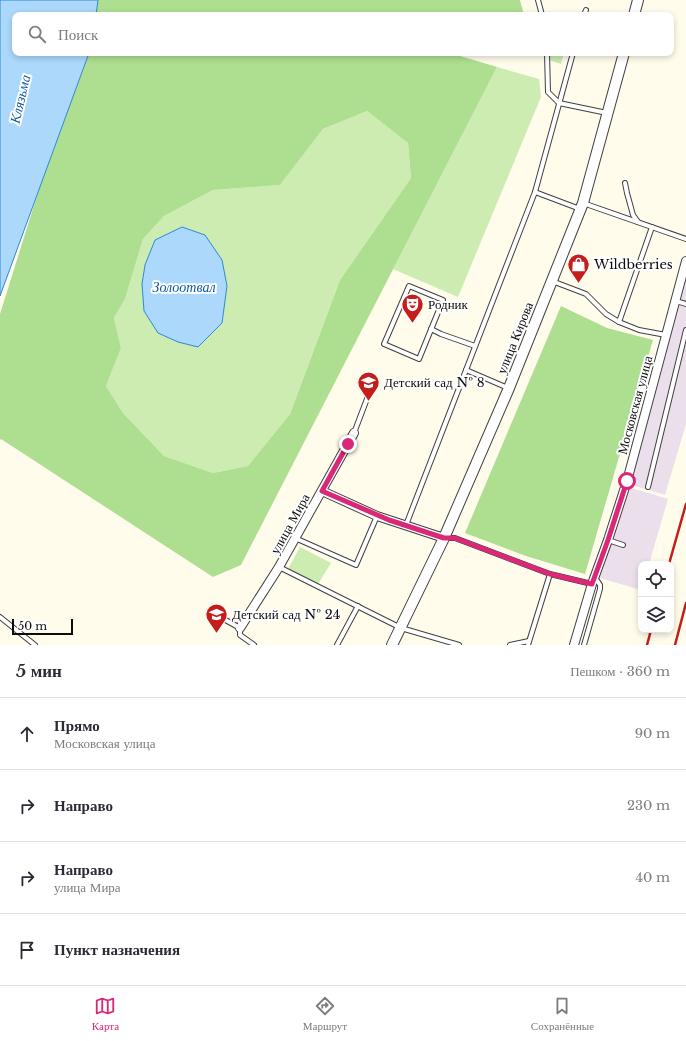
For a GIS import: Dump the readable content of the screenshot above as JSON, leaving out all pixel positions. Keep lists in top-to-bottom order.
{
  "streets": {
    "street": ["улица Кирова", "Московская улица", "улица Мира"]
  },
  "water": ["Клязьма", "Золоотвал"],
  "places": {
    "shop": ["Wildberries"],
    "theatre": ["Родник"],
    "school or university": ["Детский сад № 8", "Детский сад № 24"]
  },
  "scale_bar": "50 m",
  "page": {
    "search": "Поиск",
    "scale": "50 m",
    "heading": ["5 мин", "Пешком · 360 m"],
    "list": [
      ["Прямо", "Московская улица", "90 m"],
      ["Направо", "230 m"],
      ["Направо", "улица Мира", "40 m"],
      "Пункт назначения"
    ],
    "nav": ["Карта", "Маршрут", "Сохранённые"]
  }
}
